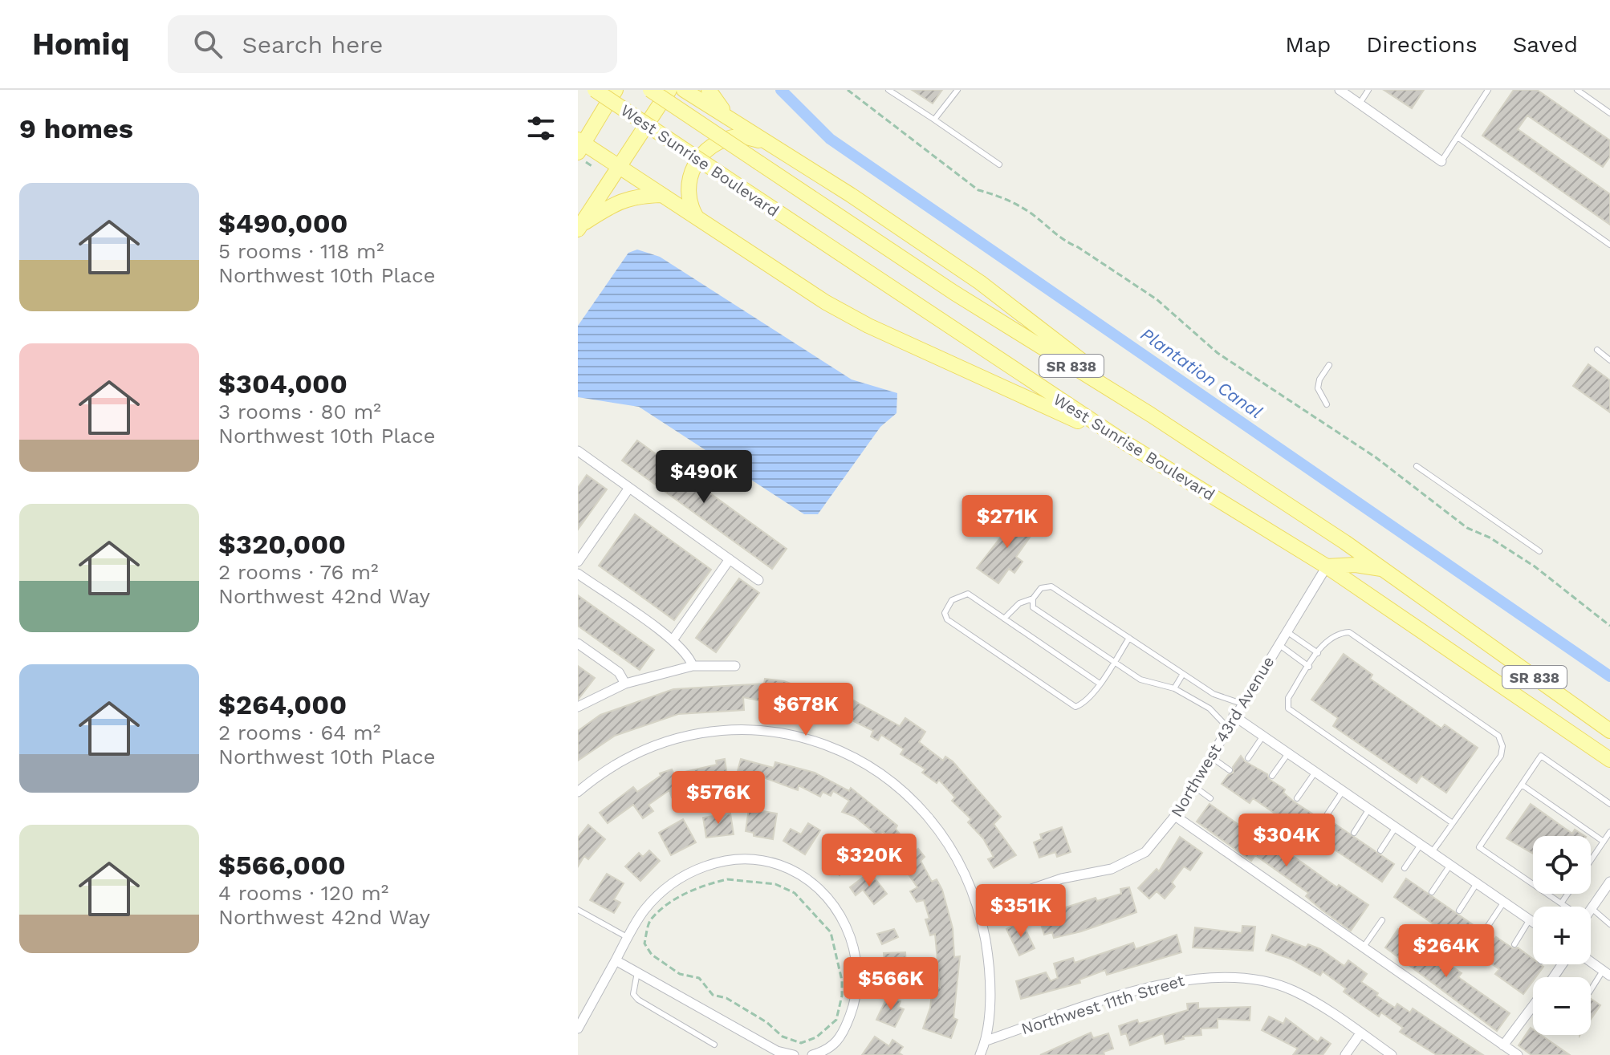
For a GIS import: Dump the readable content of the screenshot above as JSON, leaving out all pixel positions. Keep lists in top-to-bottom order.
{
  "streets": {
    "main road": ["West Sunrise Boulevard", "SR 838"],
    "street": ["Northwest 43rd Avenue", "Northwest 11th Street"]
  },
  "crossings": [
    ["West Sunrise Boulevard", "Northwest 43rd Avenue"]
  ],
  "water": ["Plantation Canal"],
  "page": {
    "header": "Homiq",
    "search": "Search here",
    "nav": ["Map", "Directions", "Saved"],
    "heading": "9 homes",
    "list": [
      {
        "name": "$490,000",
        "note": "5 rooms · 118 m² · Northwest 10th Place"
      },
      {
        "name": "$304,000",
        "note": "3 rooms · 80 m² · Northwest 10th Place"
      },
      {
        "name": "$320,000",
        "note": "2 rooms · 76 m² · Northwest 42nd Way"
      },
      {
        "name": "$264,000",
        "note": "2 rooms · 64 m² · Northwest 10th Place"
      },
      {
        "name": "$566,000",
        "note": "4 rooms · 120 m² · Northwest 42nd Way"
      }
    ],
    "price": [
      "$490K",
      "$271K",
      "$678K",
      "$576K",
      "$304K",
      "$320K",
      "$351K",
      "$264K",
      "$566K"
    ],
    "map_buttons": ["+", "−"]
  }
}
